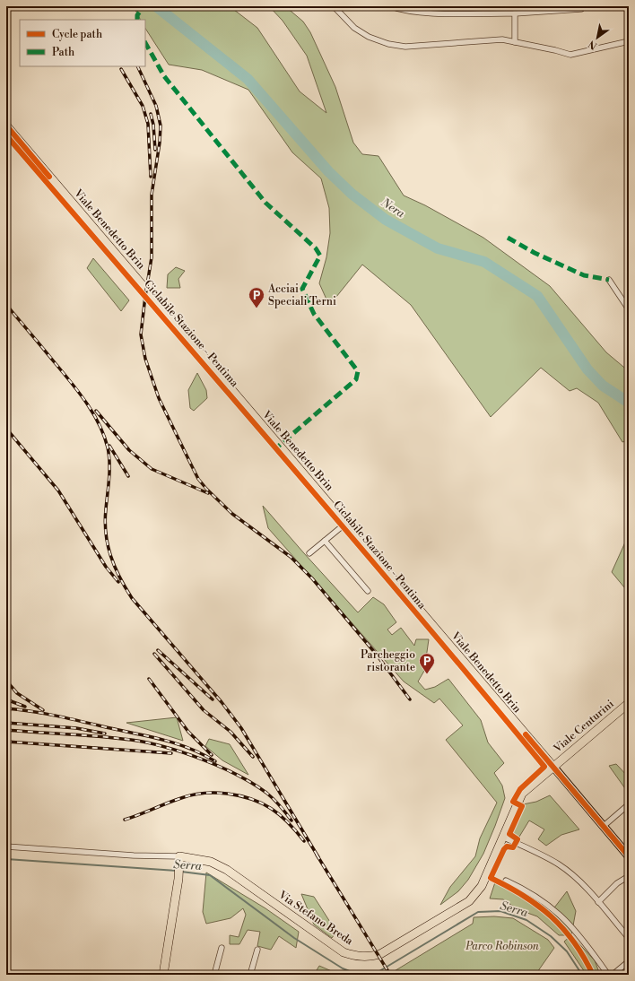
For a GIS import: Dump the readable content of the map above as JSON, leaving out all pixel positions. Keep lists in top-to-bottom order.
{
  "streets": {
    "main road": ["Viale Benedetto Brin", "Viale Centurini", "Via Stefano Breda"],
    "cycle path": ["Ciclabile Stazione - Pentima"]
  },
  "crossings": [
    ["Viale Benedetto Brin", "Viale Centurini"],
    ["Viale Benedetto Brin", "Via Stefano Breda"],
    ["Viale Centurini", "Via Stefano Breda"]
  ],
  "water": ["Nera", "Serra"],
  "parks": ["Parco Robinson"],
  "places": {
    "parking": ["Acciai Speciali Terni", "Parcheggio ristorante"]
  },
  "legend": ["Cycle path", "Path"],
  "north": "bottom left"
}
